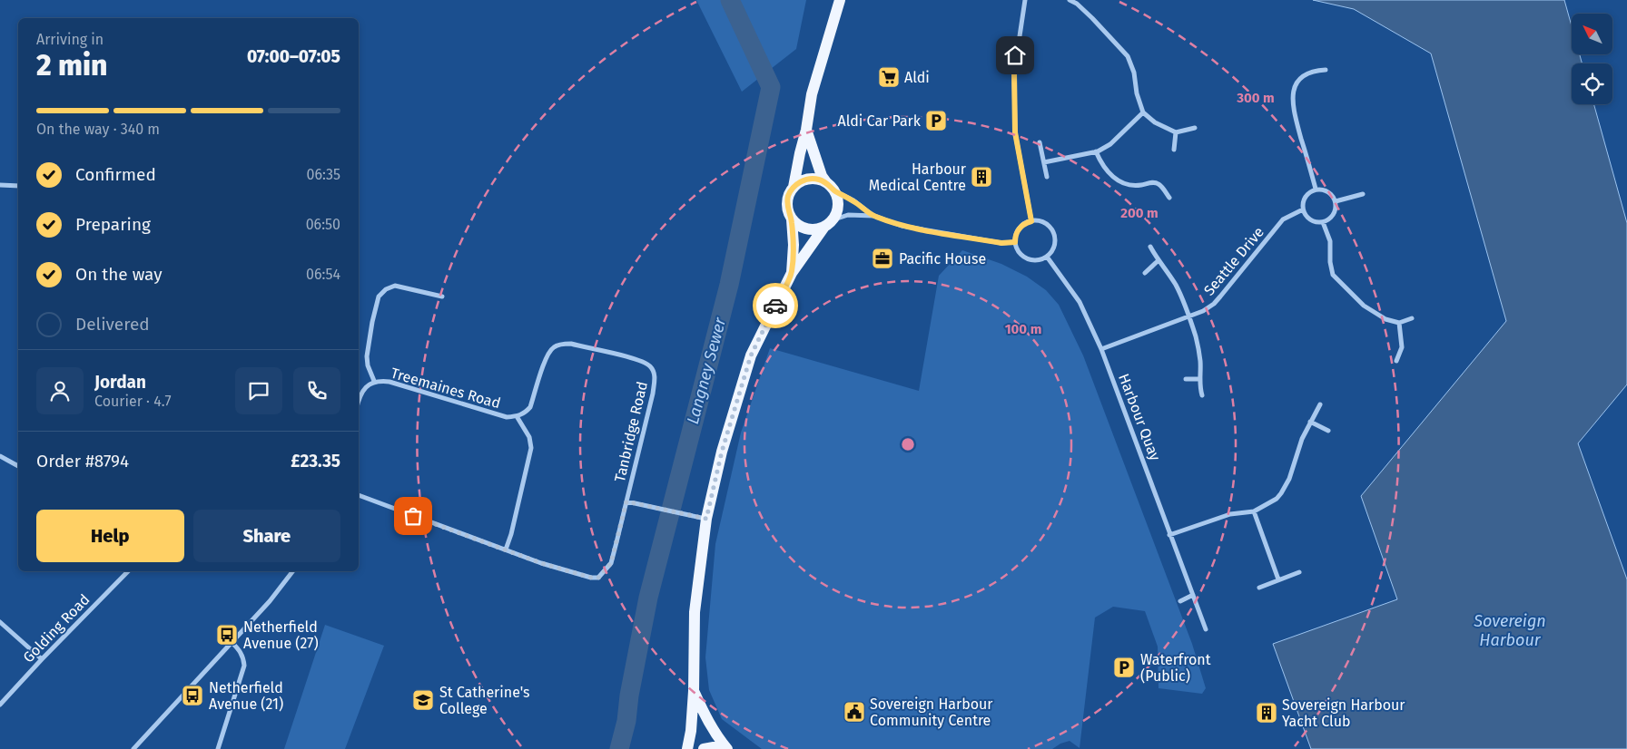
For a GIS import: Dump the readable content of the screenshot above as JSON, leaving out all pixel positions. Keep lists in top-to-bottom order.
{
  "streets": {
    "street": [
      "Seattle Drive",
      "Treemaines Road",
      "Harbour Quay",
      "Tanbridge Road",
      "Golding Road"
    ]
  },
  "crossings": [
    ["Seattle Drive", "Harbour Quay"],
    ["Treemaines Road", "Tanbridge Road"]
  ],
  "water": ["Langney Sewer", "Sovereign Harbour"],
  "places": {
    "supermarket": ["Aldi"],
    "parking": ["Aldi Car Park", "Waterfront (Public)"],
    "building": ["Harbour Medical Centre", "Sovereign Harbour Yacht Club"],
    "office": ["Pacific House"],
    "bus stop": ["Netherfield Avenue (27)", "Netherfield Avenue (21)"],
    "school or university": ["St Catherine's College"],
    "public building": ["Sovereign Harbour Community Centre"]
  },
  "north": "top left",
  "page": {
    "heading": ["2 min", "Arriving in", "07:00–07:05"],
    "panel": [
      "Jordan",
      "Courier · 4.7",
      "Order #8794",
      "£23.35"
    ],
    "bar": "On the way · 340 m",
    "list": [
      ["Confirmed", "06:35"],
      ["Preparing", "06:50"],
      ["On the way", "06:54"],
      "Delivered"
    ],
    "buttons": ["Help", "Share"]
  },
  "rings": ["300 m", "200 m", "100 m"]
}
